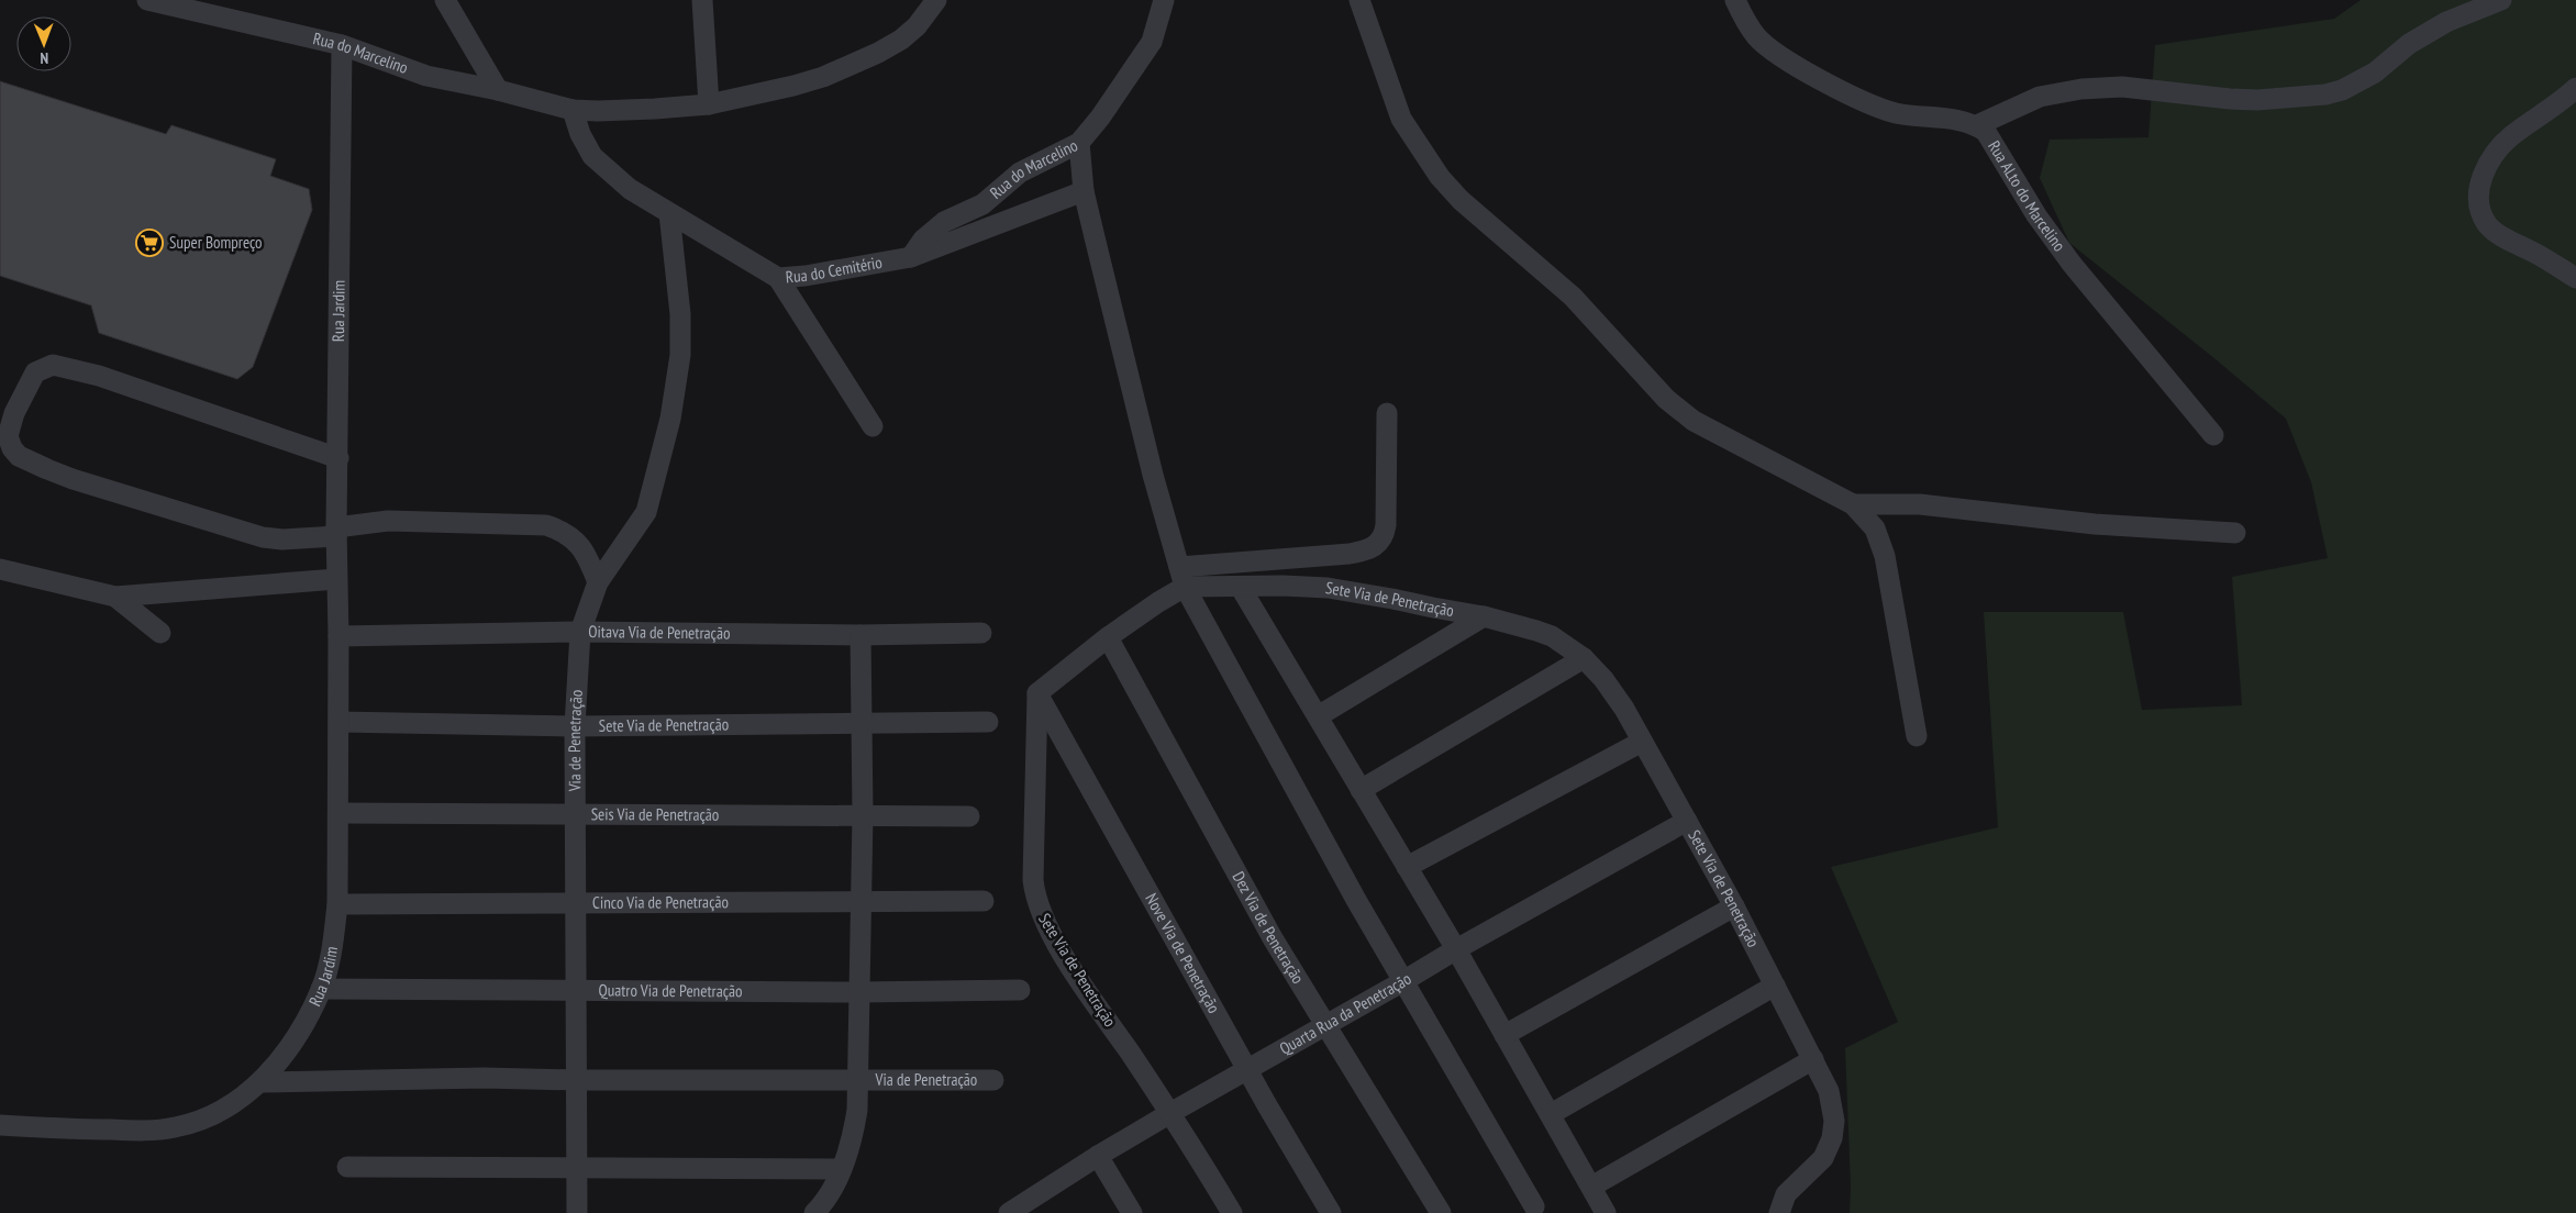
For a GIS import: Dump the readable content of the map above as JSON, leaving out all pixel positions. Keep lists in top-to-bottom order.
{
  "streets": {
    "street": [
      "Rua do Marcelino",
      "Rua ALto do Marcelino",
      "Rua do Cemitério",
      "Rua Jardim",
      "Sete Via de Penetração",
      "Oitava Via de Penetração",
      "Via de Penetração",
      "Seis Via de Penetração",
      "Cinco Via de Penetração",
      "Dez Via de Penetração",
      "Nove Via de Penetração",
      "Quatro Via de Penetração",
      "Quarta Rua da Penetração"
    ]
  },
  "crossings": [
    ["Rua do Marcelino", "Rua do Cemitério"],
    ["Rua do Marcelino", "Rua Jardim"],
    ["Rua do Cemitério", "Via de Penetração"],
    ["Rua Jardim", "Sete Via de Penetração"],
    ["Rua Jardim", "Oitava Via de Penetração"],
    ["Rua Jardim", "Via de Penetração"],
    ["Rua Jardim", "Seis Via de Penetração"],
    ["Rua Jardim", "Cinco Via de Penetração"],
    ["Rua Jardim", "Quatro Via de Penetração"],
    ["Sete Via de Penetração", "Via de Penetração"],
    ["Sete Via de Penetração", "Nove Via de Penetração"],
    ["Sete Via de Penetração", "Quarta Rua da Penetração"],
    ["Oitava Via de Penetração", "Via de Penetração"],
    ["Via de Penetração", "Seis Via de Penetração"],
    ["Via de Penetração", "Cinco Via de Penetração"],
    ["Via de Penetração", "Quatro Via de Penetração"],
    ["Dez Via de Penetração", "Quarta Rua da Penetração"],
    ["Nove Via de Penetração", "Quarta Rua da Penetração"]
  ],
  "places": {
    "supermarket": ["Super Bompreço"]
  },
  "north": "bottom"
}
